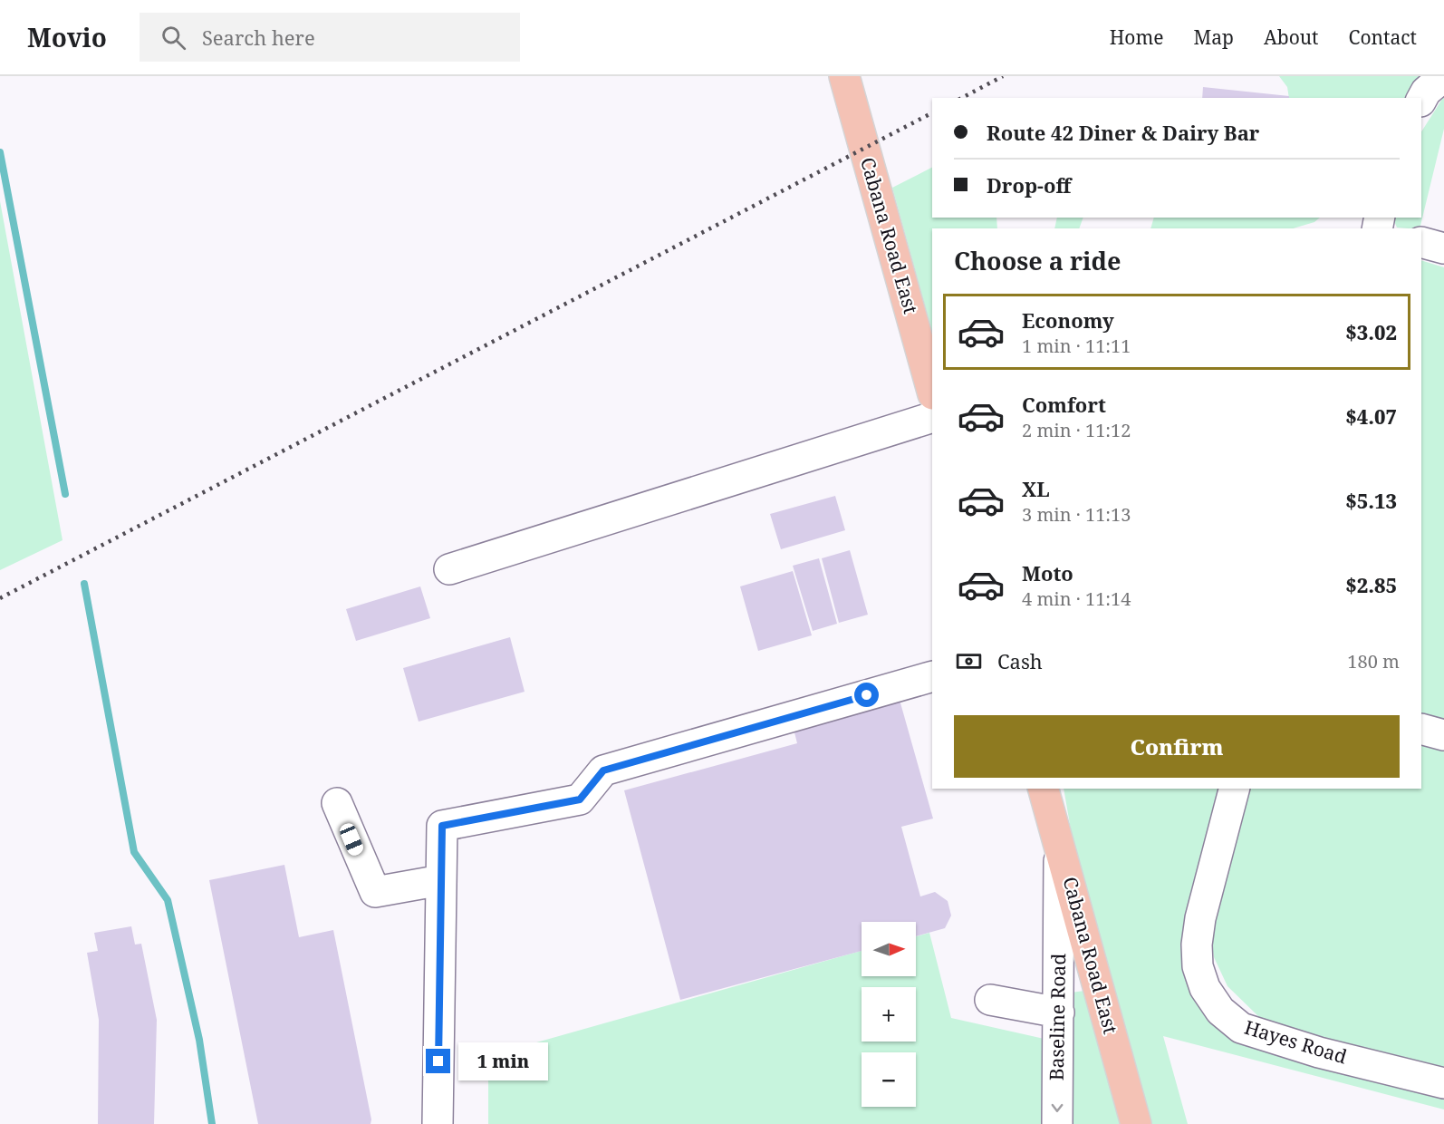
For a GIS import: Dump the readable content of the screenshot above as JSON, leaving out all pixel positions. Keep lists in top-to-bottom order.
{
  "streets": {
    "main road": ["Cabana Road East"],
    "street": ["Baseline Road", "Hayes Road"]
  },
  "crossings": [
    ["Cabana Road East", "Baseline Road"]
  ],
  "one_way": ["Baseline Road"],
  "north": "right",
  "page": {
    "header": "Movio",
    "search": "Search here",
    "nav": [
      "Home",
      "Map",
      "About",
      "Contact"
    ],
    "banner": ["Route 42 Diner & Dairy Bar", "Drop-off"],
    "heading": "Choose a ride",
    "list": [
      {
        "name": "Economy",
        "note": "1 min · 11:11",
        "value": "$3.02"
      },
      {
        "name": "Comfort",
        "note": "2 min · 11:12",
        "value": "$4.07"
      },
      {
        "name": "XL",
        "note": "3 min · 11:13",
        "value": "$5.13"
      },
      {
        "name": "Moto",
        "note": "4 min · 11:14",
        "value": "$2.85"
      }
    ],
    "pay": ["Cash", "180 m"],
    "buttons": "Confirm",
    "map_buttons": ["+", "−"],
    "bubble": "1 min"
  }
}
